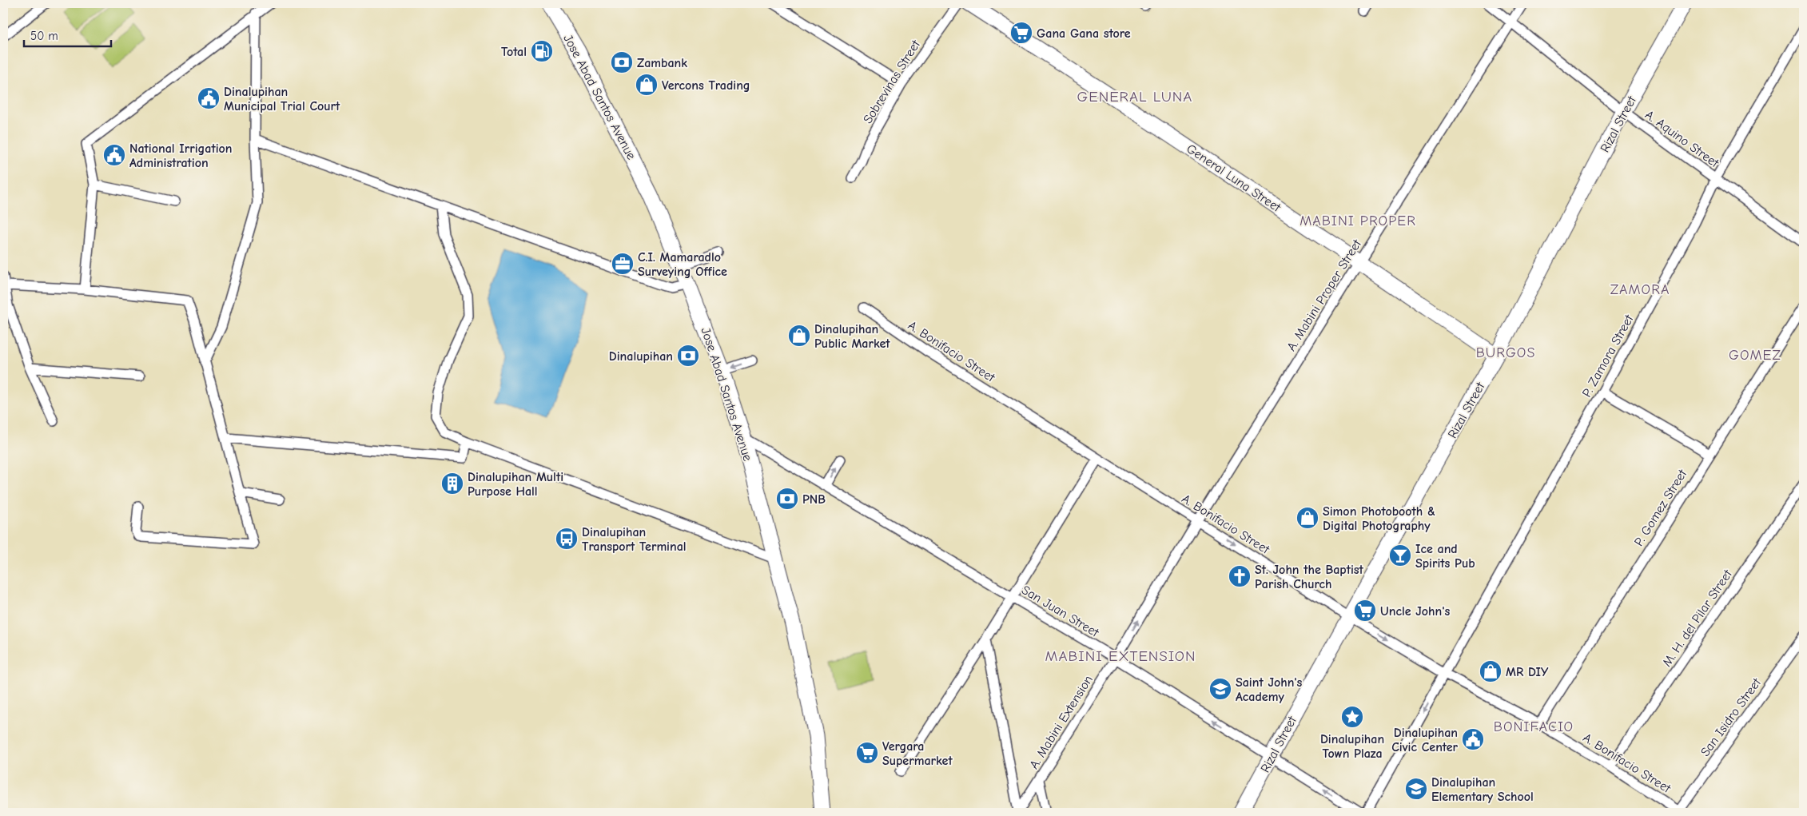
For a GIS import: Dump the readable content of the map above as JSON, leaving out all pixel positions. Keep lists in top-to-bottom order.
{
  "streets": {
    "highway": ["Jose Abad Santos Avenue"],
    "main road": ["Rizal Street", "General Luna Street"],
    "street": [
      "Sobrevinas Street",
      "A. Aquino Street",
      "A. Mabini Proper Street",
      "A. Bonifacio Street",
      "P. Zamora Street",
      "P. Gomez Street",
      "San Juan Street",
      "M. H. del Pilar Street",
      "San Isidro Street",
      "A. Mabini Extension"
    ]
  },
  "crossings": [
    ["Jose Abad Santos Avenue", "San Juan Street"],
    ["Rizal Street", "A. Aquino Street"],
    ["Rizal Street", "General Luna Street"],
    ["Rizal Street", "A. Bonifacio Street"],
    ["Rizal Street", "San Juan Street"],
    ["A. Aquino Street", "A. Mabini Proper Street"],
    ["A. Aquino Street", "P. Zamora Street"],
    ["General Luna Street", "A. Mabini Proper Street"],
    ["A. Mabini Proper Street", "A. Bonifacio Street"],
    ["A. Mabini Proper Street", "A. Mabini Extension"],
    ["A. Bonifacio Street", "P. Zamora Street"],
    ["A. Bonifacio Street", "P. Gomez Street"],
    ["A. Bonifacio Street", "M. H. del Pilar Street"],
    ["A. Bonifacio Street", "San Isidro Street"],
    ["A. Bonifacio Street", "A. Mabini Extension"],
    ["San Juan Street", "A. Mabini Extension"]
  ],
  "one_way": ["San Juan Street", "A. Mabini Extension"],
  "districts": [
    "GENERAL LUNA",
    "MABINI PROPER",
    "ZAMORA",
    "BURGOS",
    "GOMEZ",
    "MABINI EXTENSION",
    "BONIFACIO"
  ],
  "places": {
    "supermarket": ["Gana Gana store", "Uncle John's", "Vergara Supermarket"],
    "fuel station": ["Total"],
    "bank": ["Zambank", "Dinalupihan", "PNB"],
    "shop": [
      "Vercons Trading",
      "Dinalupihan Public Market",
      "Simon Photobooth & Digital Photography",
      "MR DIY"
    ],
    "public building": ["Dinalupihan Municipal Trial Court", "National Irrigation Administration", "Dinalupihan Civic Center"],
    "office": ["C.I. Mamaradlo Surveying Office"],
    "building": ["Dinalupihan Multi Purpose Hall"],
    "bus stop": ["Dinalupihan Transport Terminal"],
    "bar": ["Ice and Spirits Pub"],
    "church": ["St. John the Baptist Parish Church"],
    "school or university": ["Saint John's Academy", "Dinalupihan Elementary School"],
    "place": ["Dinalupihan Town Plaza"]
  },
  "scale_bar": "50 m"
}
